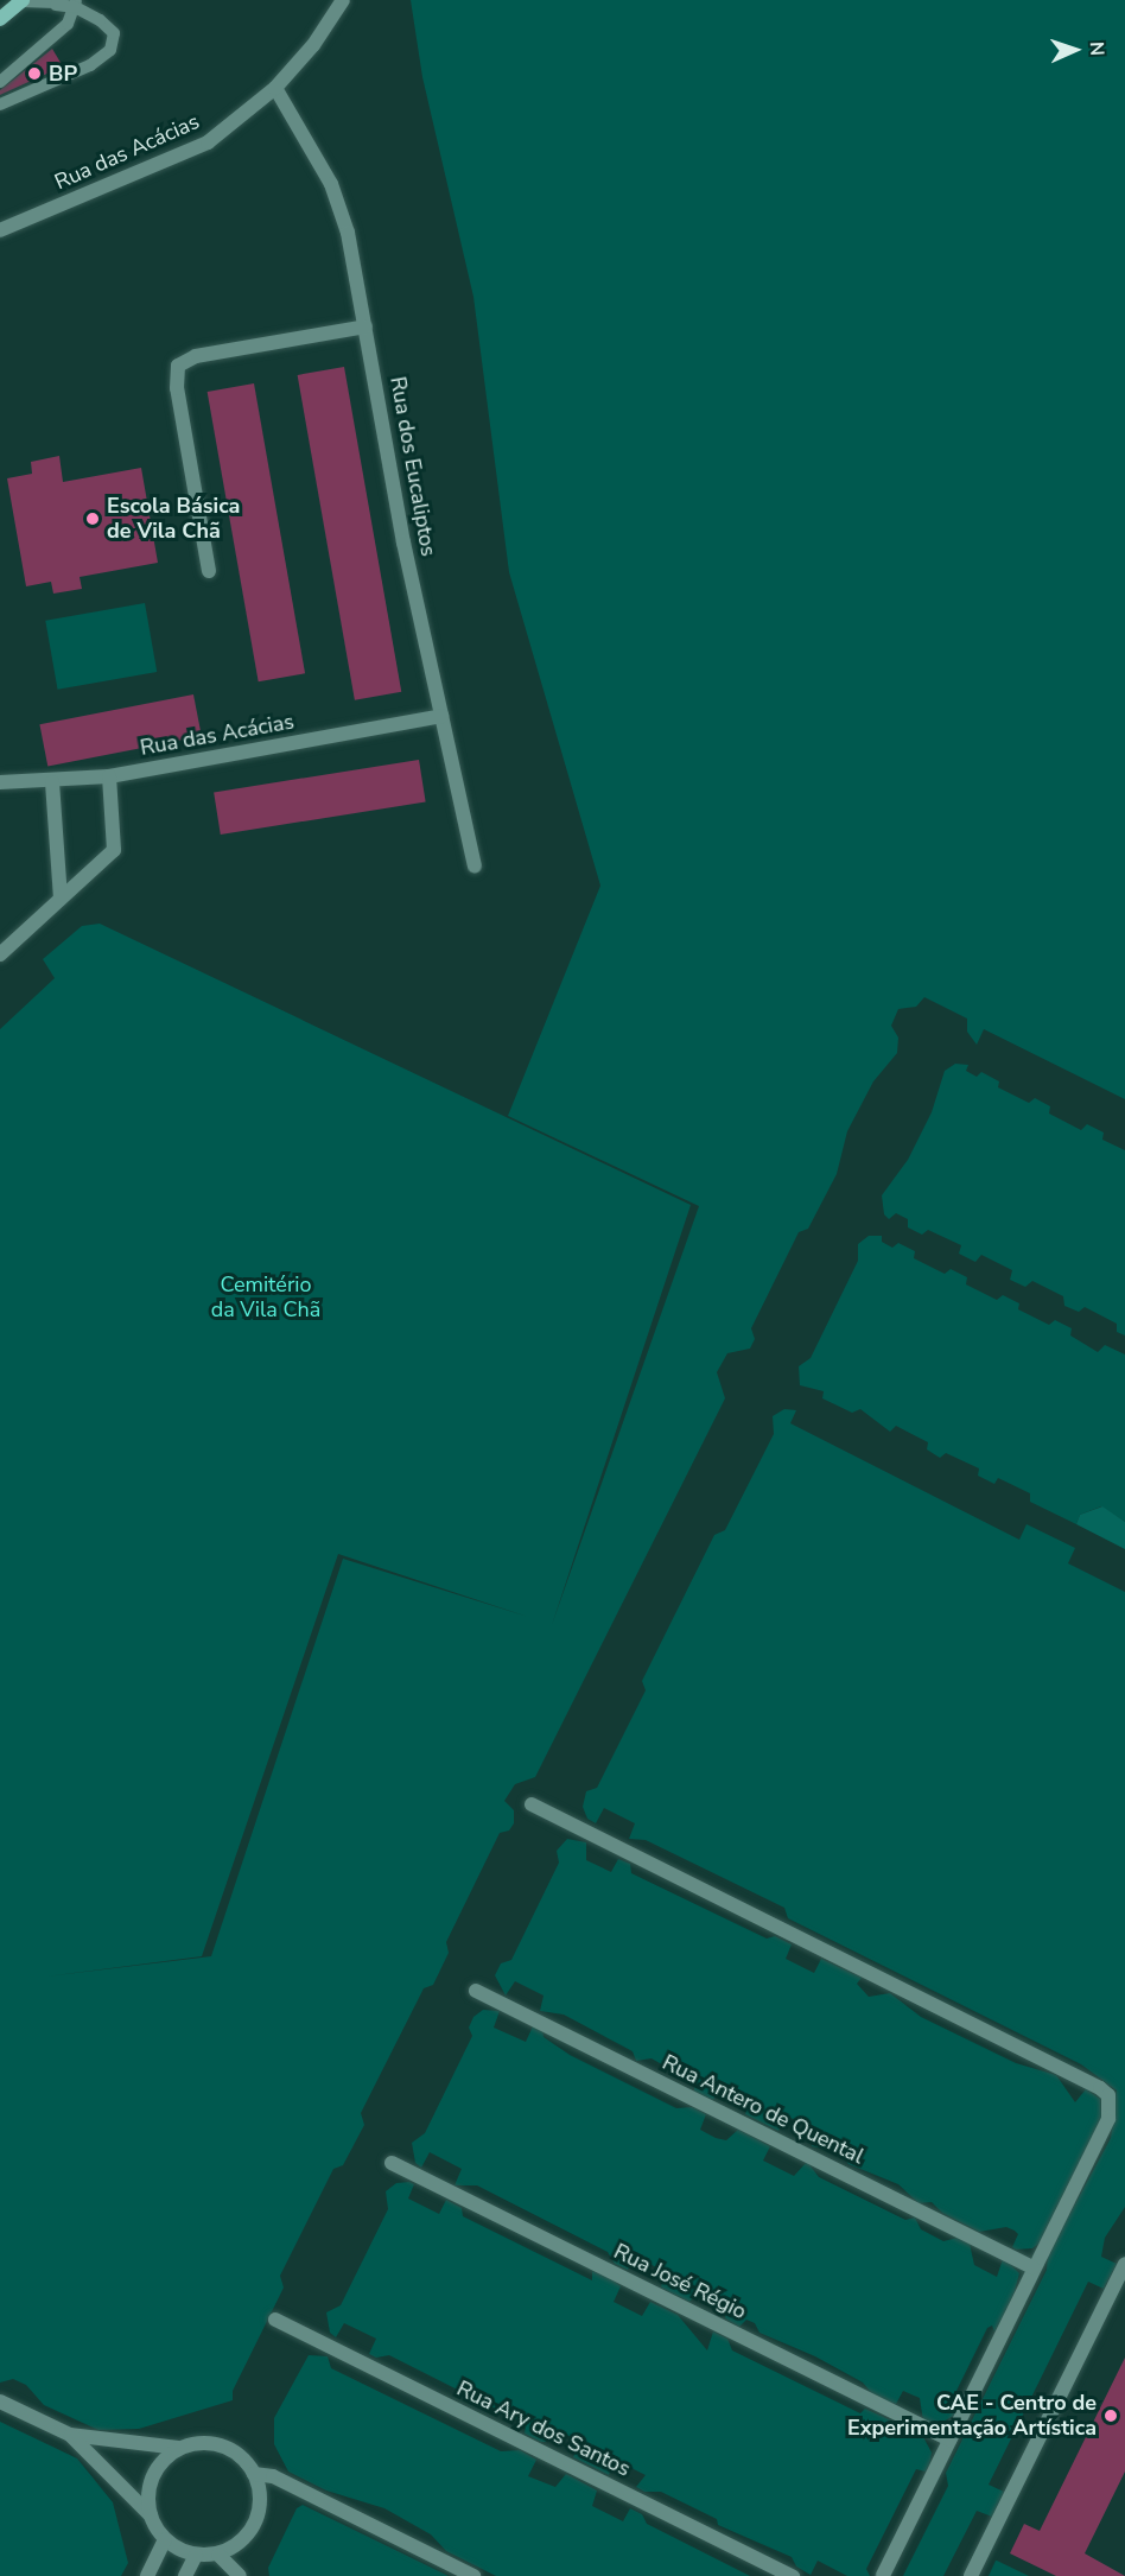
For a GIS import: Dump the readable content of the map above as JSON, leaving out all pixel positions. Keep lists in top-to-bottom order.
{
  "streets": {
    "street": [
      "Rua das Acácias",
      "Rua dos Eucaliptos",
      "Rua Antero de Quental",
      "Rua José Régio",
      "Rua Ary dos Santos"
    ]
  },
  "crossings": [
    ["Rua das Acácias", "Rua dos Eucaliptos"]
  ],
  "parks": ["Cemitério da Vila Chã"],
  "places": ["BP", "Escola Básica de Vila Chã", "CAE - Centro de Experimentação Artística"],
  "north": "right"
}
